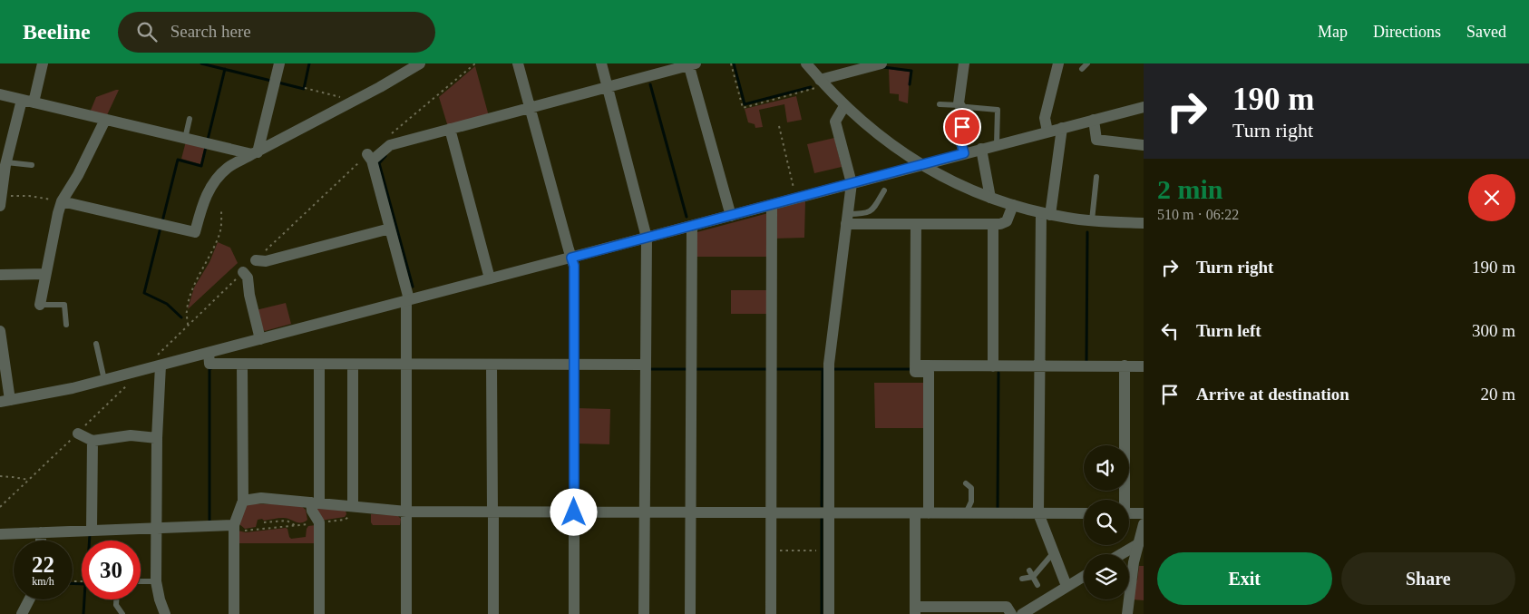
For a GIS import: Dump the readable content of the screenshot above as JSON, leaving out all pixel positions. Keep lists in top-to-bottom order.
{
  "page": {
    "header": "Beeline",
    "search": "Search here",
    "nav": ["Map", "Directions", "Saved"],
    "turn": ["190 m", "Turn right"],
    "heading": ["2 min", "510 m · 06:22"],
    "list": [
      {
        "name": "Turn right",
        "value": "190 m"
      },
      {
        "name": "Turn left",
        "value": "300 m"
      },
      {
        "name": "Arrive at destination",
        "value": "20 m"
      }
    ],
    "speed": "22 km/h",
    "limit": "30",
    "buttons": ["Exit", "Share"]
  }
}
